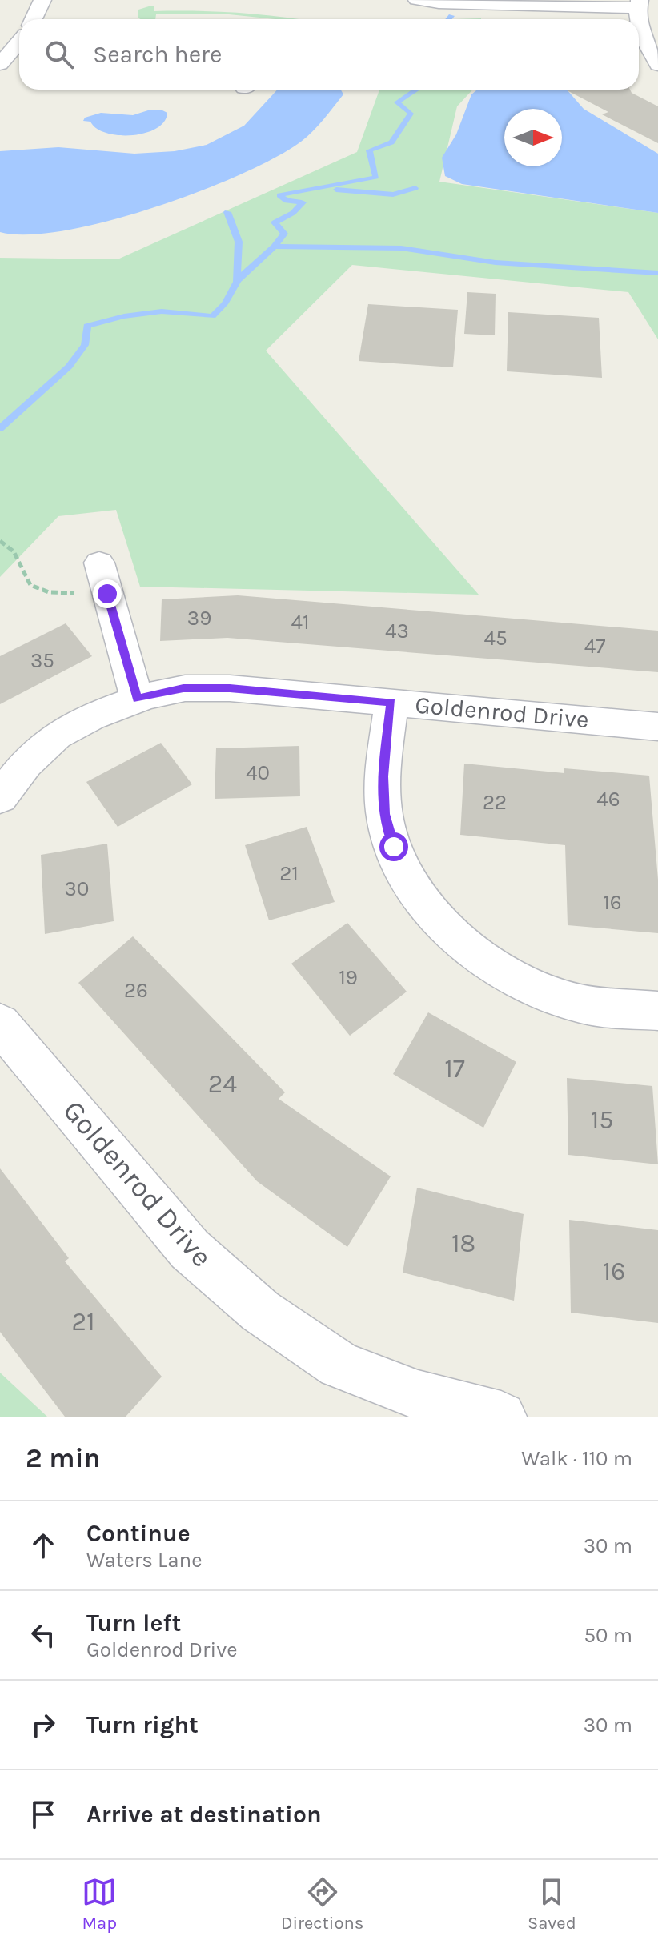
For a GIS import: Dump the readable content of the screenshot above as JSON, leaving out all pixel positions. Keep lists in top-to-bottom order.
{
  "streets": {
    "street": ["Goldenrod Drive"]
  },
  "house_numbers": [
    "39",
    "41",
    "43",
    "45",
    "47",
    "35",
    "40",
    "46",
    "22",
    "21",
    "30",
    "16",
    "19",
    "26",
    "17",
    "24",
    "15",
    "18",
    "16",
    "21"
  ],
  "north": "right",
  "page": {
    "search": "Search here",
    "heading": ["2 min", "Walk · 110 m"],
    "list": [
      ["Continue", "Waters Lane", "30 m"],
      ["Turn left", "Goldenrod Drive", "50 m"],
      ["Turn right", "30 m"],
      "Arrive at destination"
    ],
    "nav": ["Map", "Directions", "Saved"]
  }
}
